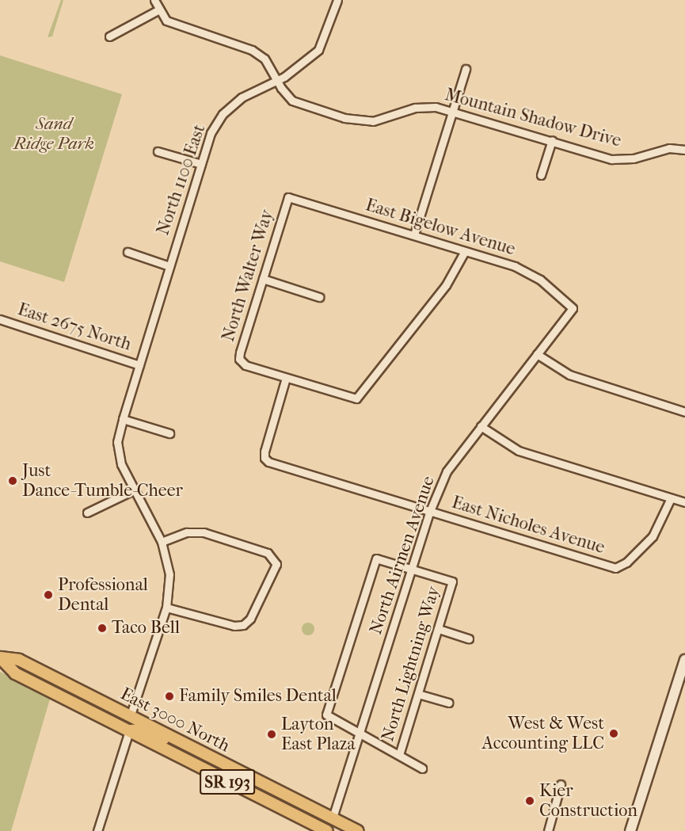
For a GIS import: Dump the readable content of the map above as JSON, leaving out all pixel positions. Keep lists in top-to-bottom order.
{
  "streets": {
    "main road": ["East 3000 North", "SR 193"],
    "street": [
      "Mountain Shadow Drive",
      "North 1100 East",
      "East Bigelow Avenue",
      "North Walter Way",
      "East 2675 North",
      "East Nicholes Avenue",
      "North Airmen Avenue",
      "North Lightning Way"
    ]
  },
  "crossings": [
    ["Mountain Shadow Drive", "North 1100 East"],
    ["North 1100 East", "East 2675 North"],
    ["North 1100 East", "East 3000 North"],
    ["East Bigelow Avenue", "North Walter Way"],
    ["East Bigelow Avenue", "North Airmen Avenue"],
    ["North Walter Way", "East Nicholes Avenue"],
    ["East Nicholes Avenue", "North Airmen Avenue"],
    ["North Airmen Avenue", "North Lightning Way"],
    ["North Airmen Avenue", "East 3000 North"]
  ],
  "parks": ["Sand Ridge Park"],
  "places": [
    "Just Dance-Tumble-Cheer",
    "Professional Dental",
    "Taco Bell",
    "Family Smiles Dental",
    "West & West Accounting LLC",
    "Layton East Plaza",
    "Kier Construction"
  ]
}
